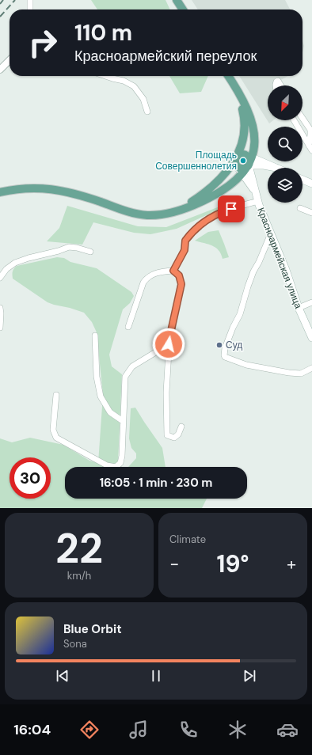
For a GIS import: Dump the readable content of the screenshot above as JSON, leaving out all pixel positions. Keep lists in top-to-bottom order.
{
  "streets": {
    "main road": ["Красноармейская улица"]
  },
  "places": ["Площадь Совершеннолетия", "Суд"],
  "north": "bottom left",
  "page": {
    "turn": ["110 m", "Красноармейский переулок"],
    "limit": "30",
    "trip": "16:05 · 1 min · 230 m",
    "tile": [
      ["22", "km/h"],
      "Climate"
    ],
    "heat": ["−", "19°", "+"],
    "song": ["Blue Orbit", "Sona"],
    "tabs": "16:04"
  }
}
